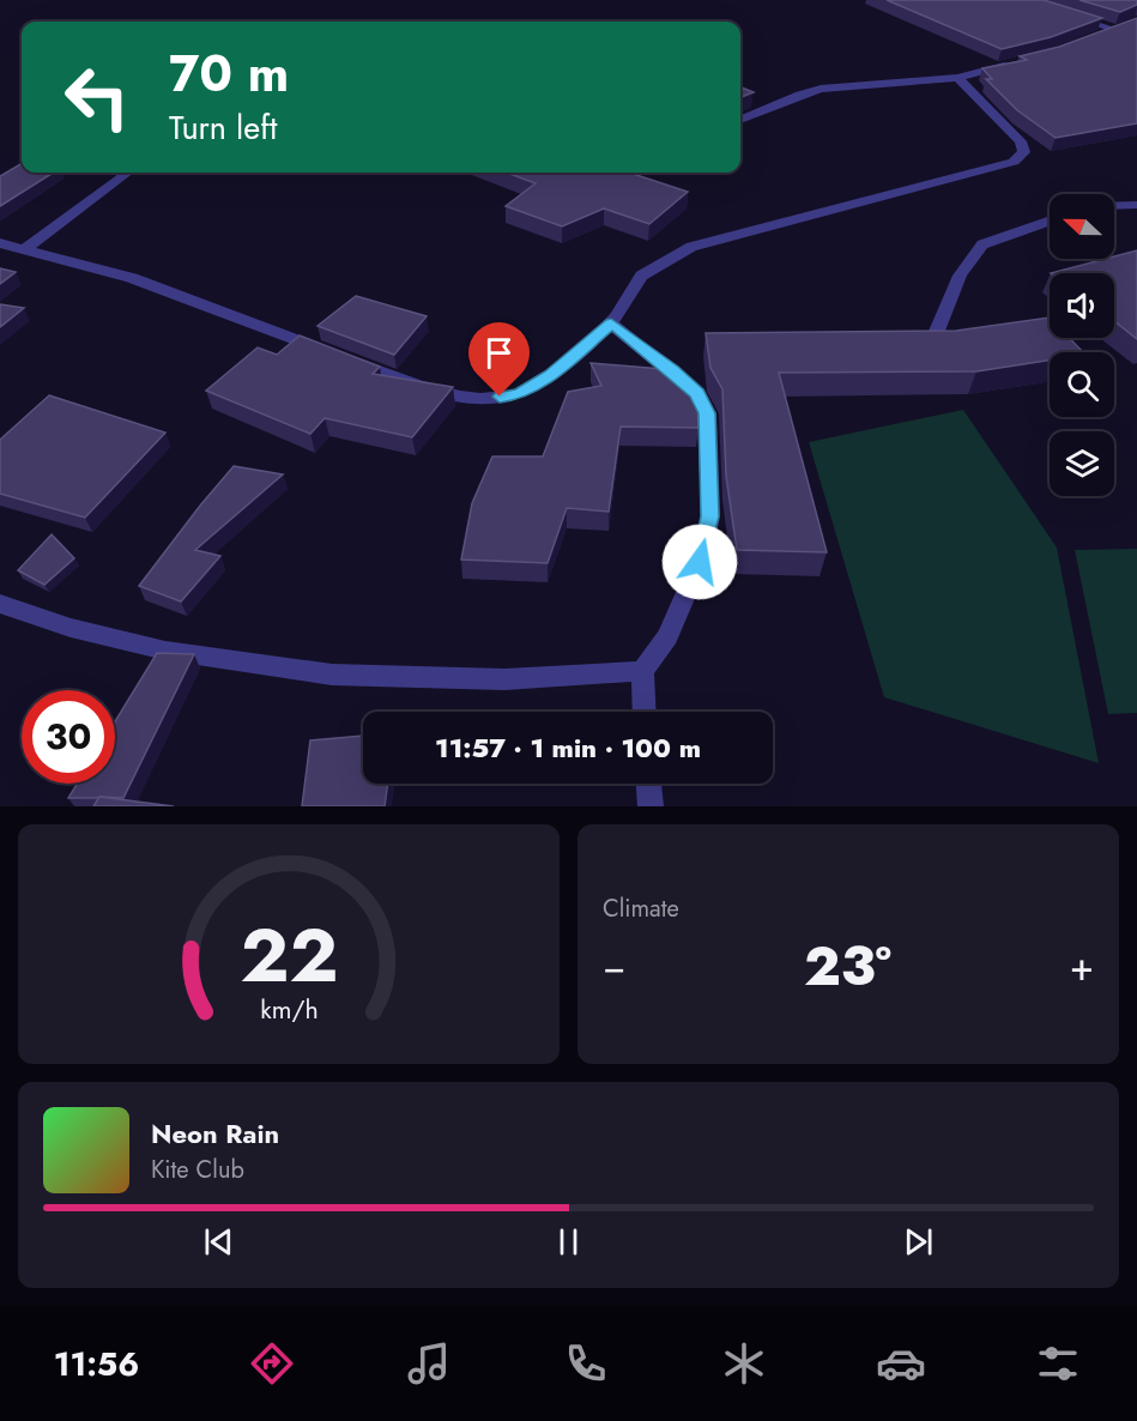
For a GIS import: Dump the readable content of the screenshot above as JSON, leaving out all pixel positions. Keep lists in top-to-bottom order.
{
  "north": "left",
  "page": {
    "turn": ["70 m", "Turn left"],
    "limit": "30",
    "trip": "11:57 · 1 min · 100 m",
    "tile": "Climate",
    "heat": ["−", "23°", "+"],
    "song": ["Neon Rain", "Kite Club"],
    "tabs": "11:56",
    "gauge": ["22", "km/h"]
  }
}
